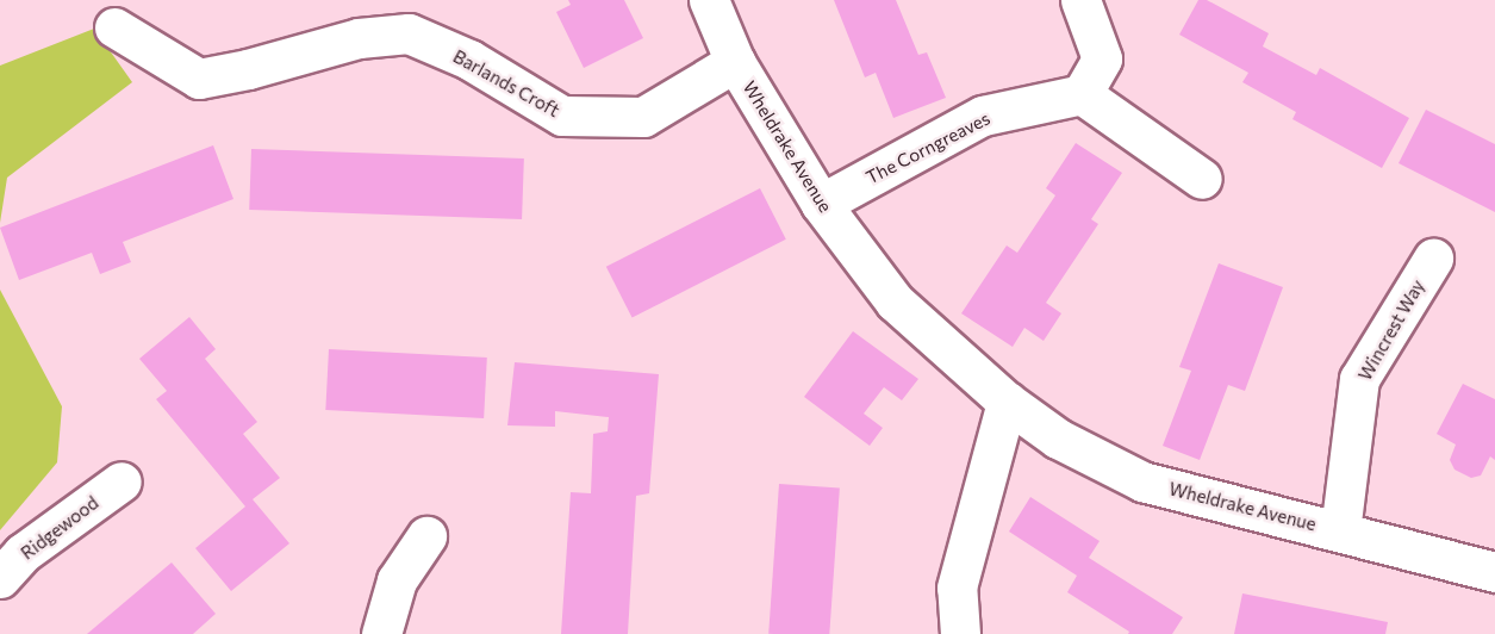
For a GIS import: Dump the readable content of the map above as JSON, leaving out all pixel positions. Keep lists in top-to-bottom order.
{
  "streets": {
    "street": [
      "Barlands Croft",
      "Wheldrake Avenue",
      "The Corngreaves",
      "Wincrest Way",
      "Ridgewood"
    ]
  },
  "crossings": [
    ["Barlands Croft", "Wheldrake Avenue"],
    ["Wheldrake Avenue", "The Corngreaves"],
    ["Wheldrake Avenue", "Wincrest Way"]
  ]
}
